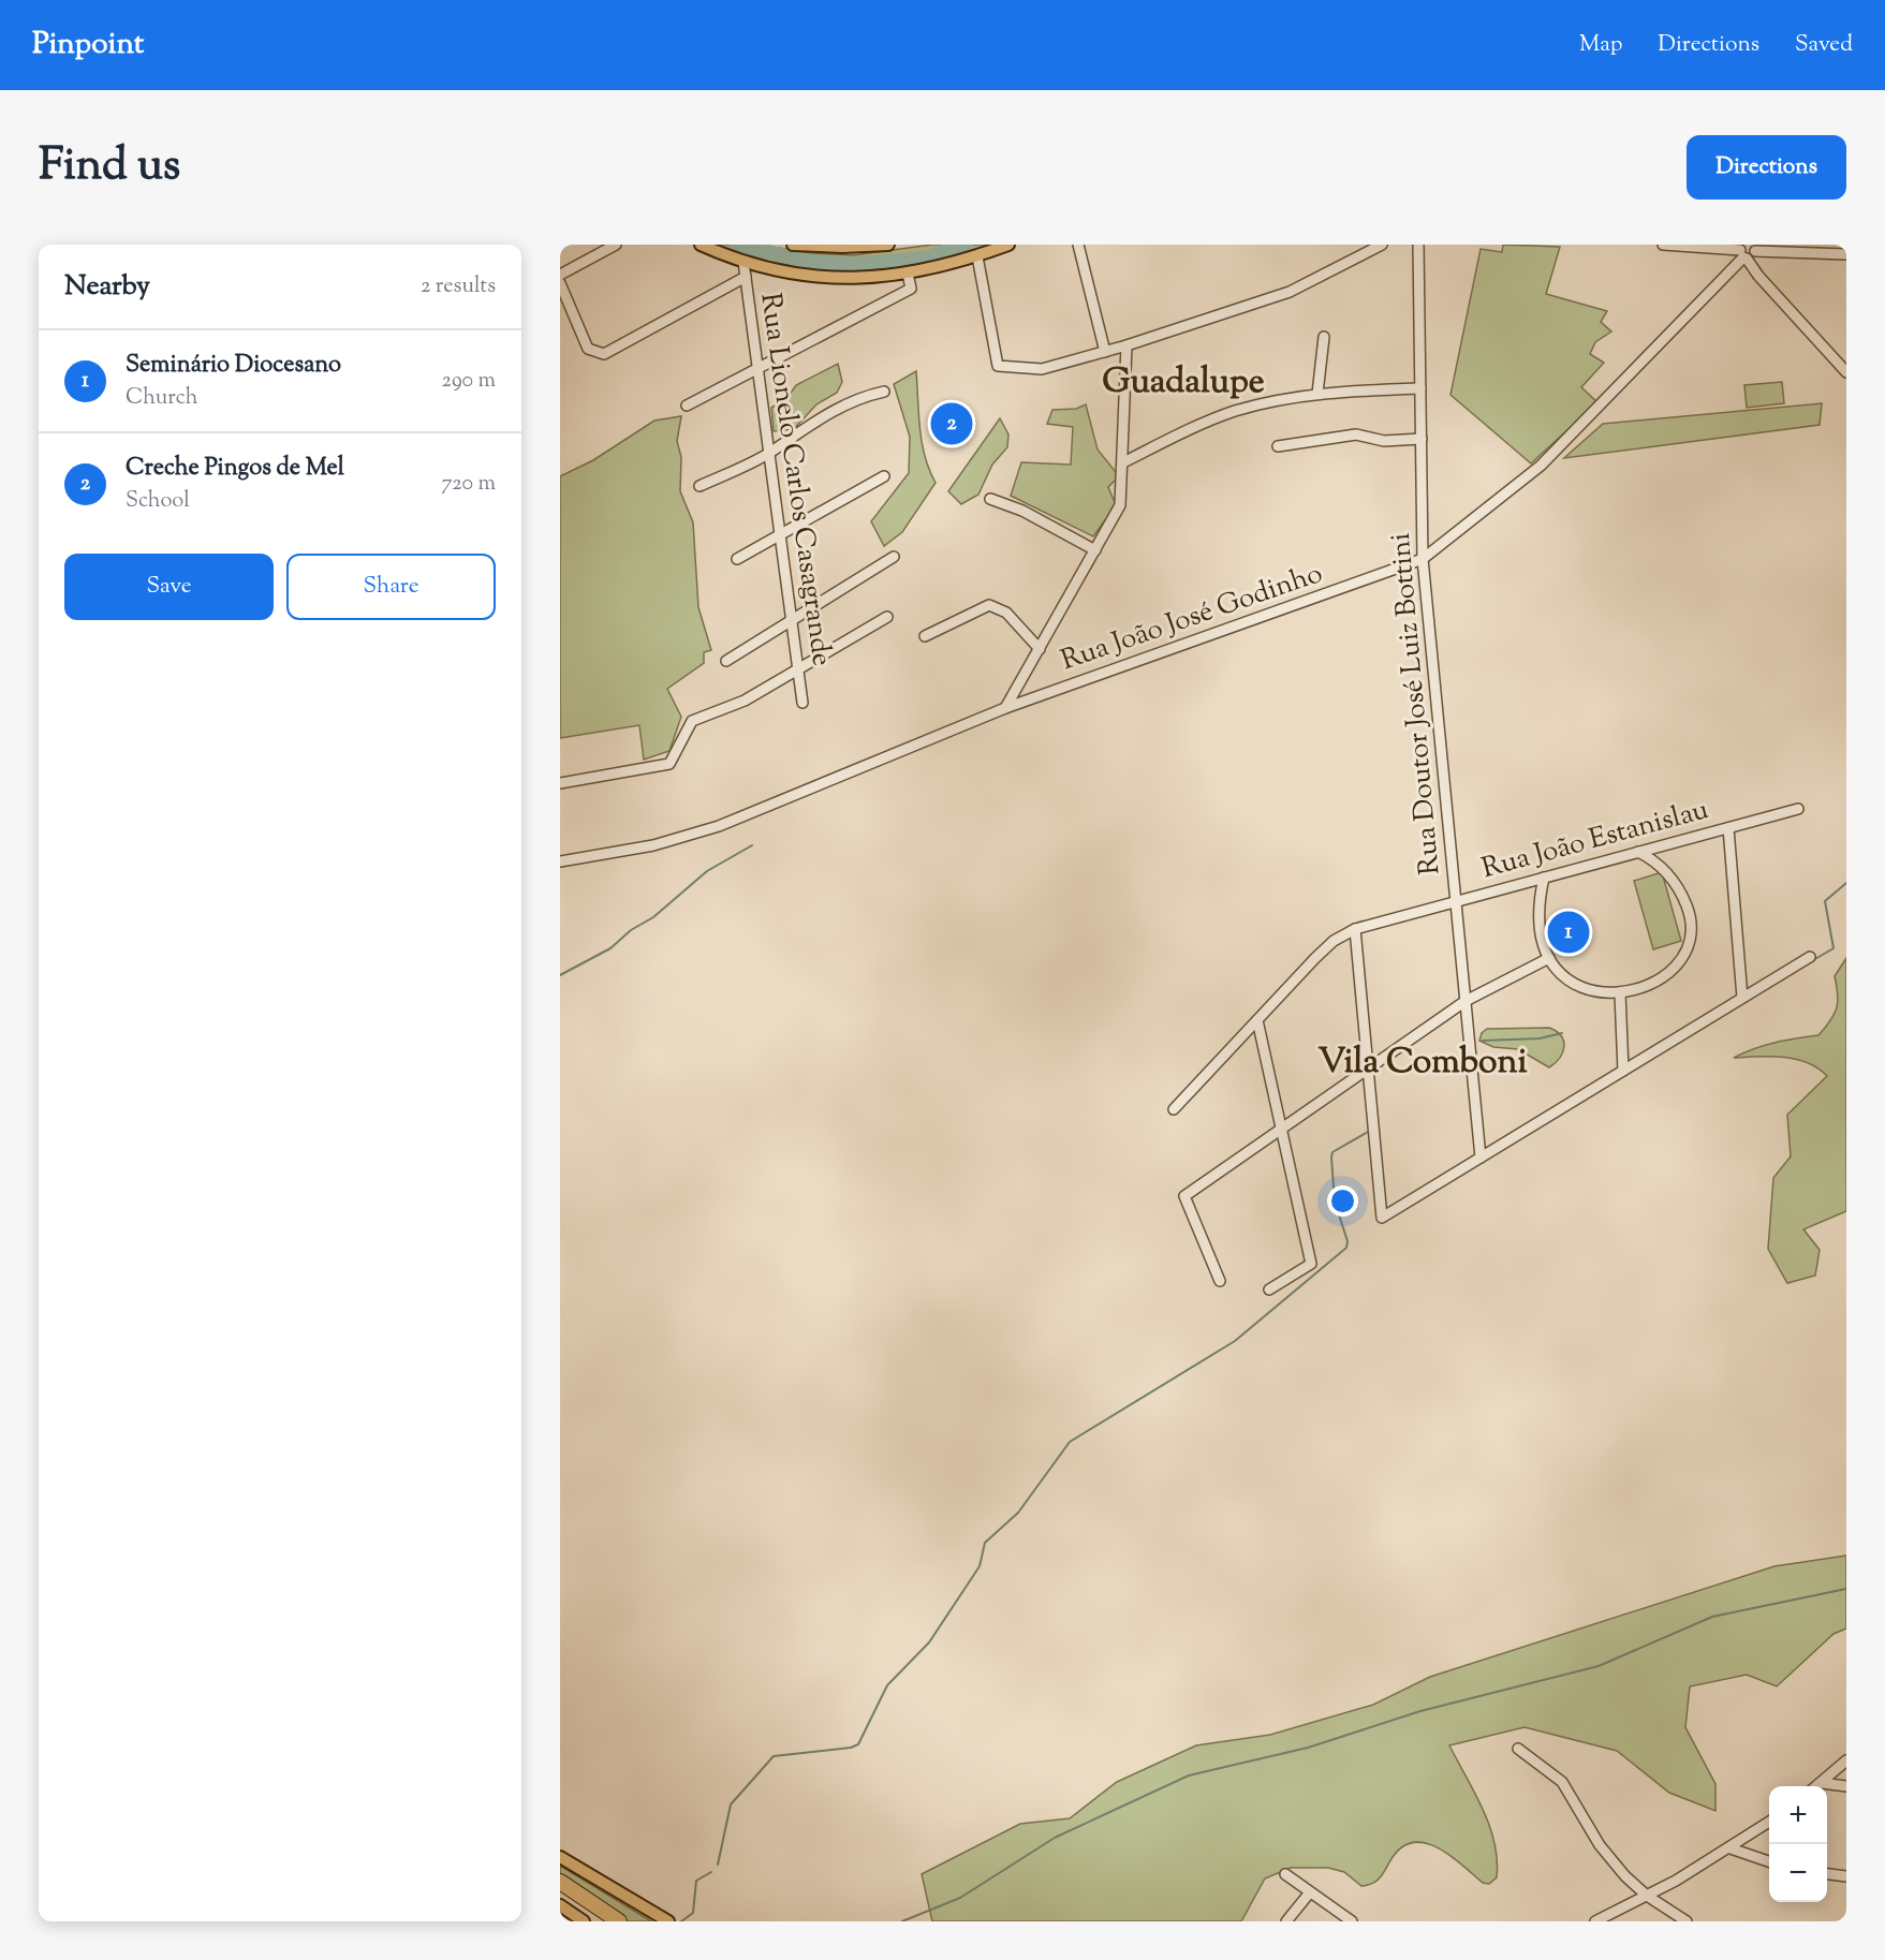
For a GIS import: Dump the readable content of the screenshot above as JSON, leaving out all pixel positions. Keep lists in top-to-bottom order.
{
  "streets": {
    "street": [
      "Rua Lionelo Carlos Casagrande",
      "Rua João José Godinho",
      "Rua Doutor José Luiz Bottini",
      "Rua João Estanislau"
    ]
  },
  "crossings": [
    ["Rua João José Godinho", "Rua Doutor José Luiz Bottini"],
    ["Rua Doutor José Luiz Bottini", "Rua João Estanislau"]
  ],
  "districts": ["Guadalupe", "Vila Comboni"],
  "page": {
    "header": "Pinpoint",
    "nav": ["Map", "Directions", "Saved"],
    "title": "Find us",
    "buttons": [
      "Directions",
      ["Save", "Share"]
    ],
    "heading": ["Nearby", "2 results"],
    "list": [
      {
        "mark": "1",
        "name": "Seminário Diocesano",
        "note": "Church",
        "value": "290 m"
      },
      {
        "mark": "2",
        "name": "Creche Pingos de Mel",
        "note": "School",
        "value": "720 m"
      }
    ],
    "pins": ["2", "1"],
    "map_buttons": ["+", "−"]
  }
}
